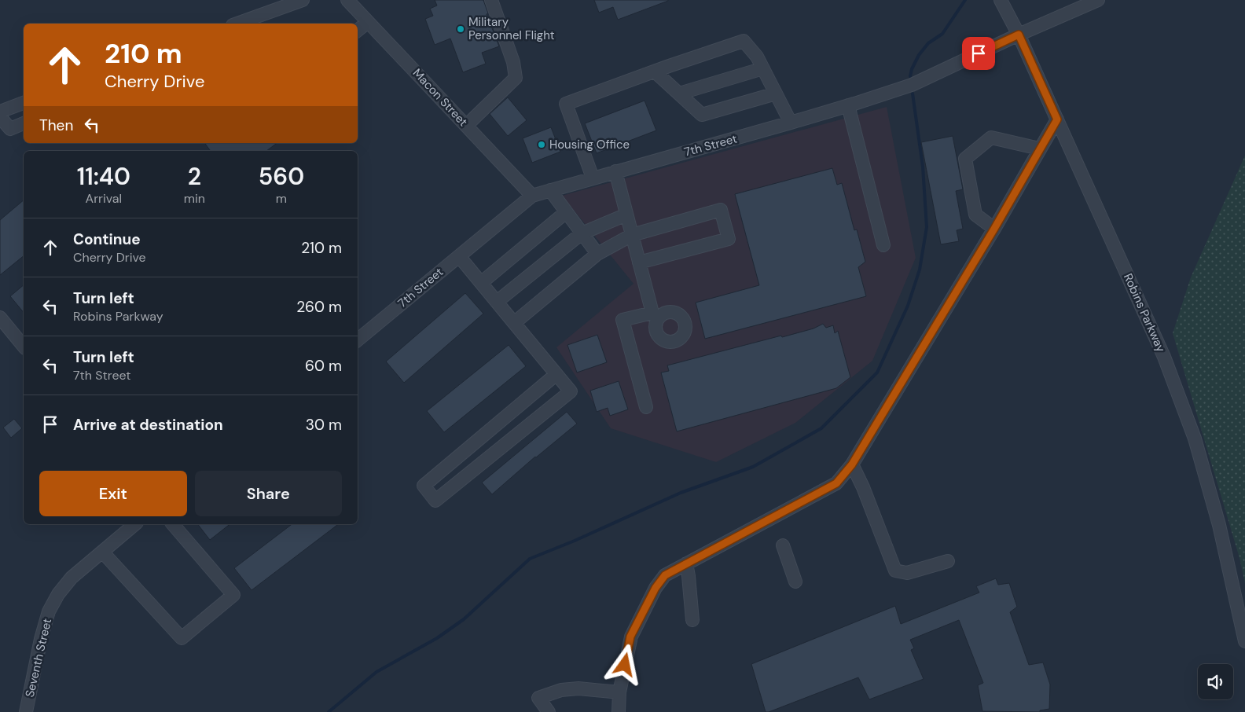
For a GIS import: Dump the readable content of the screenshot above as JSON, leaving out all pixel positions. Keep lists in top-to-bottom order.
{
  "streets": {
    "street": [
      "Macon Street",
      "7th Street",
      "Robins Parkway",
      "Seventh Street"
    ]
  },
  "crossings": [
    ["Macon Street", "7th Street"],
    ["7th Street", "Robins Parkway"]
  ],
  "places": ["Military Personnel Flight", "Housing Office"],
  "page": {
    "turn": ["210 m", "Cherry Drive"],
    "then": "Then",
    "eta": [
      "11:40",
      "Arrival",
      "2",
      "min",
      "560",
      "m"
    ],
    "list": [
      {
        "name": "Continue",
        "note": "Cherry Drive",
        "value": "210 m"
      },
      {
        "name": "Turn left",
        "note": "Robins Parkway",
        "value": "260 m"
      },
      {
        "name": "Turn left",
        "note": "7th Street",
        "value": "60 m"
      },
      {
        "name": "Arrive at destination",
        "value": "30 m"
      }
    ],
    "buttons": ["Exit", "Share"]
  }
}
